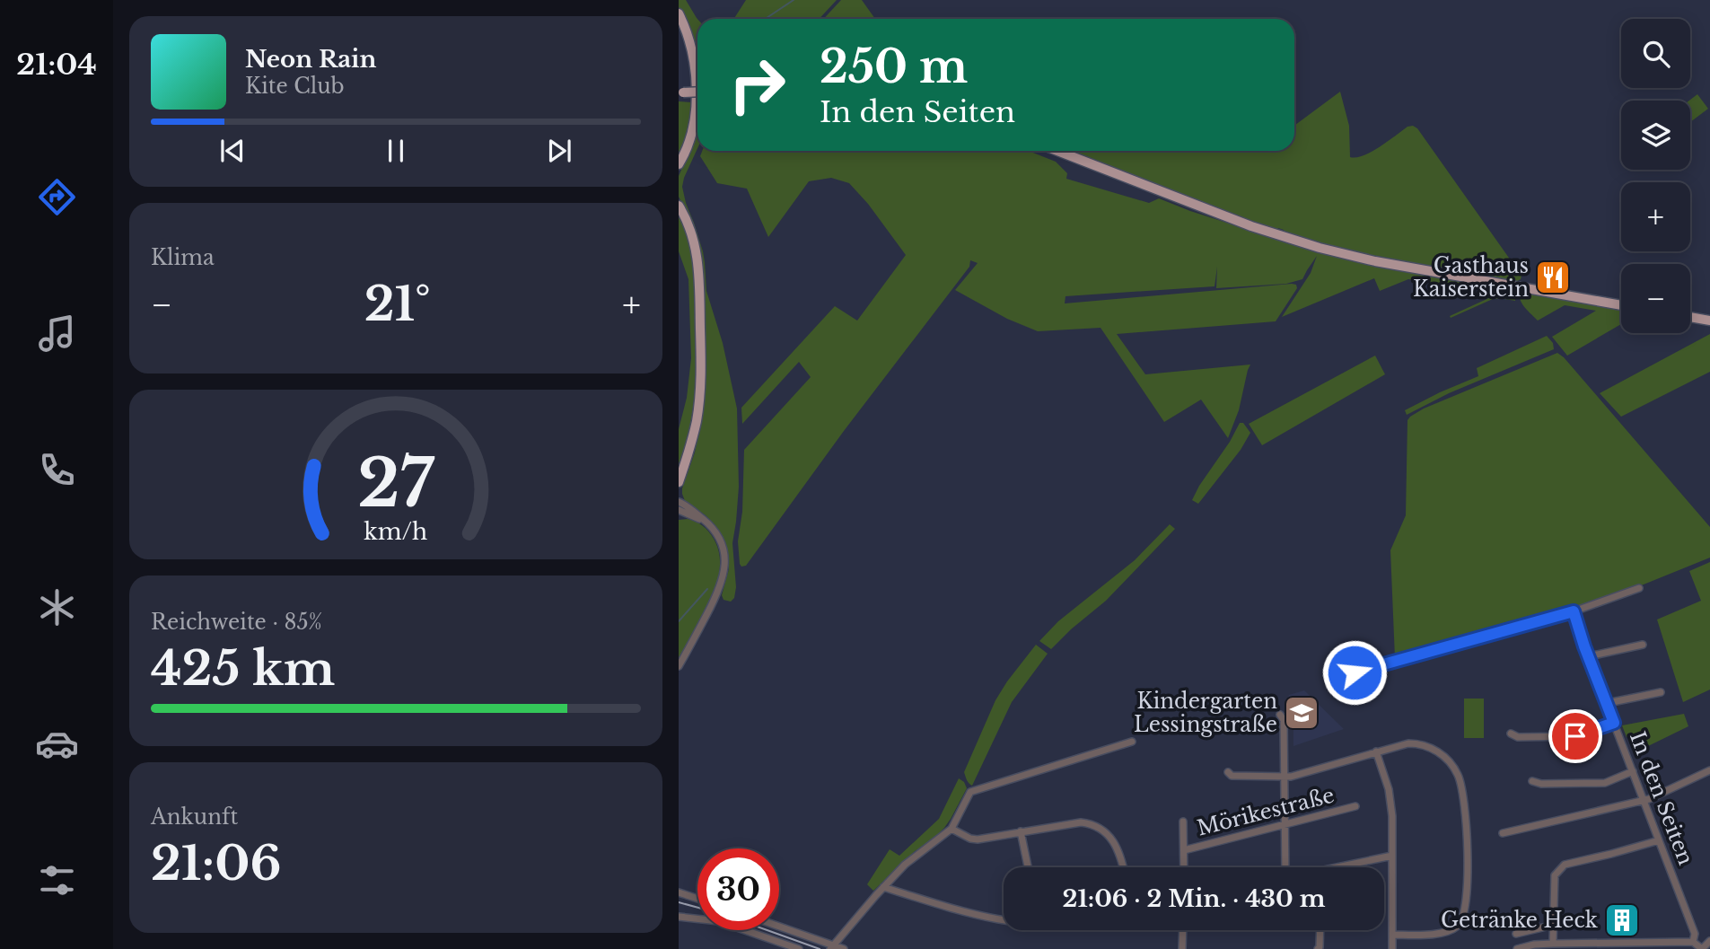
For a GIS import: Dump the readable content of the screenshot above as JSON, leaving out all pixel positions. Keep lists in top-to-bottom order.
{
  "streets": {
    "street": ["In den Seiten", "Mörikestraße"]
  },
  "places": {
    "restaurant": ["Gasthaus Kaiserstein"],
    "school or university": ["Kindergarten Lessingstraße"],
    "building": ["Getränke Heck"]
  },
  "page": {
    "tabs": "21:04",
    "map_buttons": ["+", "−"],
    "turn": ["250 m", "In den Seiten"],
    "song": ["Neon Rain", "Kite Club"],
    "tile": [
      "Klima",
      ["Reichweite · 85%", "425 km"],
      ["Ankunft", "21:06"]
    ],
    "heat": ["−", "21°", "+"],
    "limit": "30",
    "trip": "21:06 · 2 Min. · 430 m",
    "gauge": ["27", "km/h"]
  }
}
